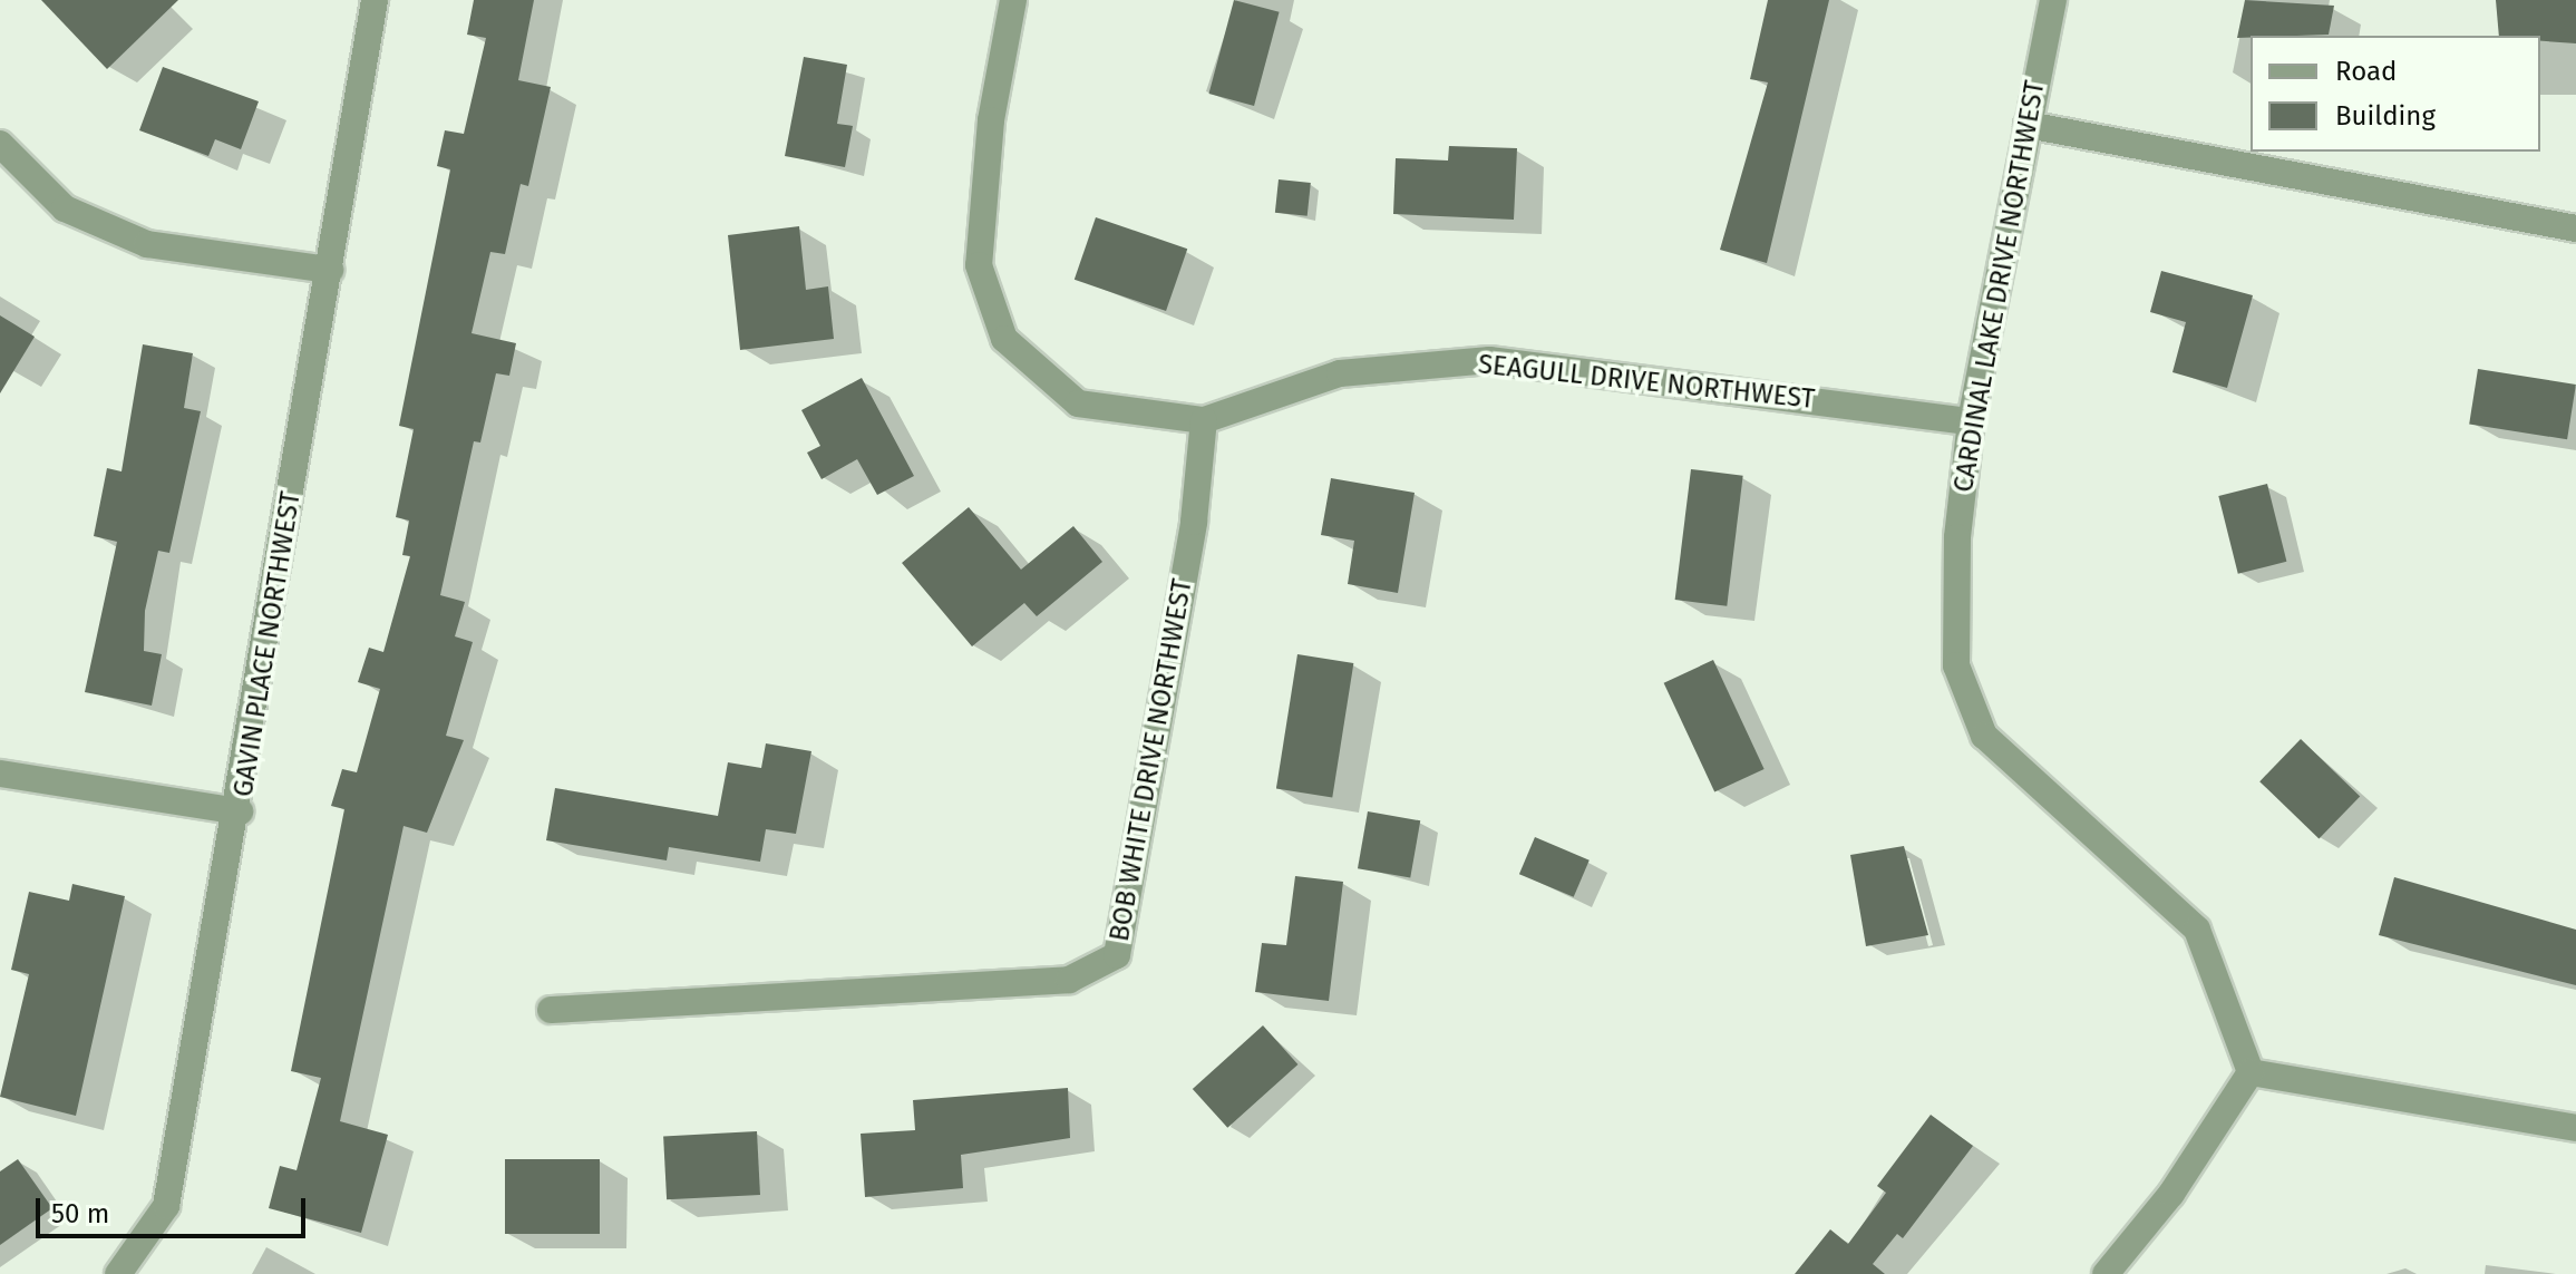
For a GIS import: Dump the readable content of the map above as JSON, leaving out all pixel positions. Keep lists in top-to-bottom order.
{
  "streets": {
    "street": [
      "CARDINAL LAKE DRIVE NORTHWEST",
      "SEAGULL DRIVE NORTHWEST",
      "GAVIN PLACE NORTHWEST",
      "BOB WHITE DRIVE NORTHWEST"
    ]
  },
  "crossings": [
    ["CARDINAL LAKE DRIVE NORTHWEST", "SEAGULL DRIVE NORTHWEST"],
    ["SEAGULL DRIVE NORTHWEST", "BOB WHITE DRIVE NORTHWEST"]
  ],
  "legend": ["Road", "Building"],
  "scale_bar": "50 m"
}
